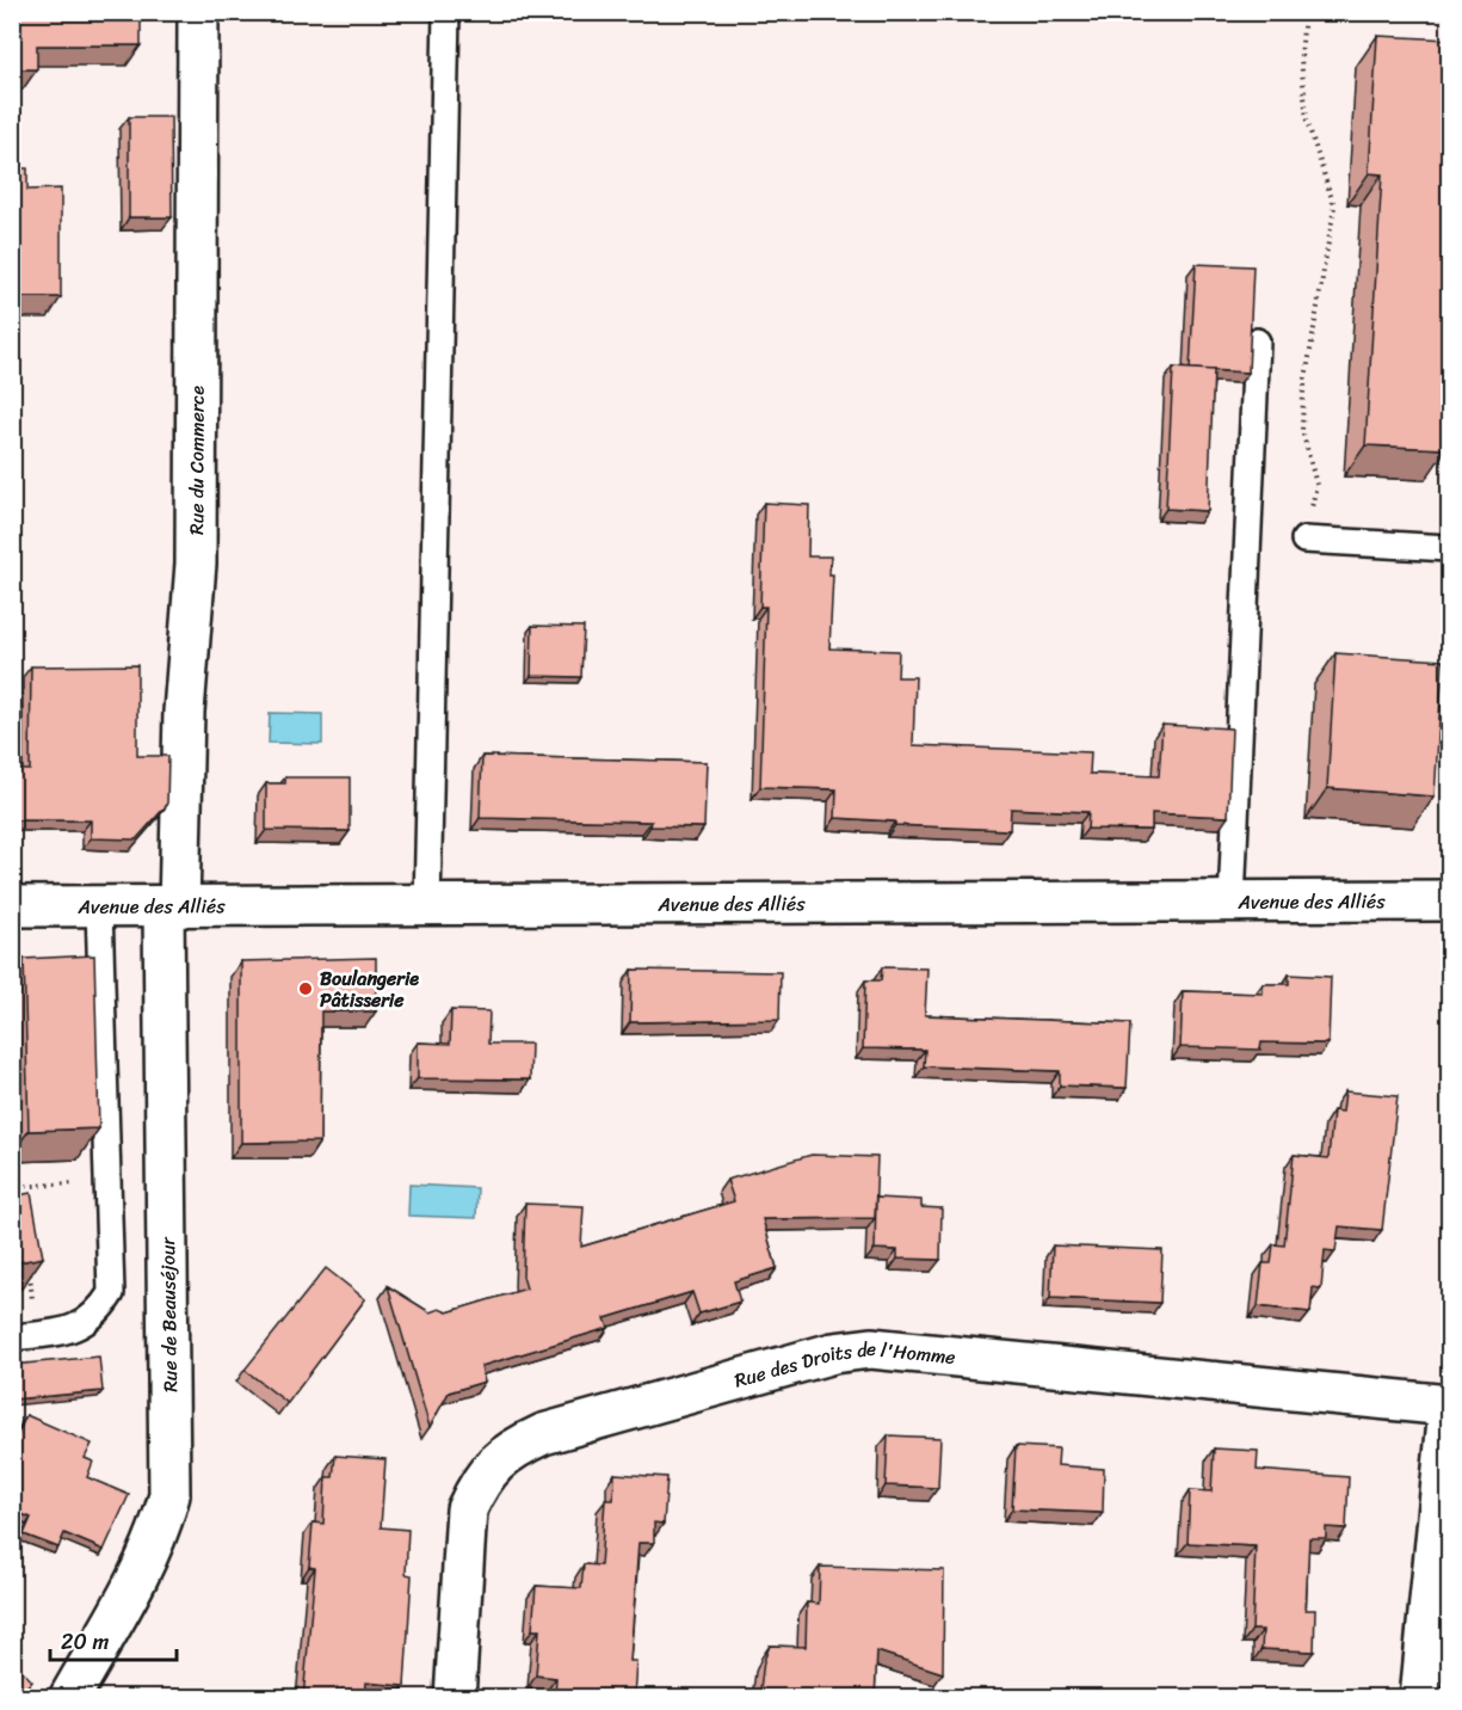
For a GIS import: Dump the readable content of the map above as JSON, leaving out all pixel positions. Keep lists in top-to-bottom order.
{
  "streets": {
    "street": [
      "Rue du Commerce",
      "Avenue des Alliés",
      "Rue de Beauséjour",
      "Rue des Droits de l'Homme"
    ]
  },
  "crossings": [
    ["Rue du Commerce", "Avenue des Alliés"],
    ["Rue du Commerce", "Rue de Beauséjour"],
    ["Avenue des Alliés", "Rue de Beauséjour"]
  ],
  "places": ["Boulangerie Pâtisserie"],
  "scale_bar": "20 m"
}
